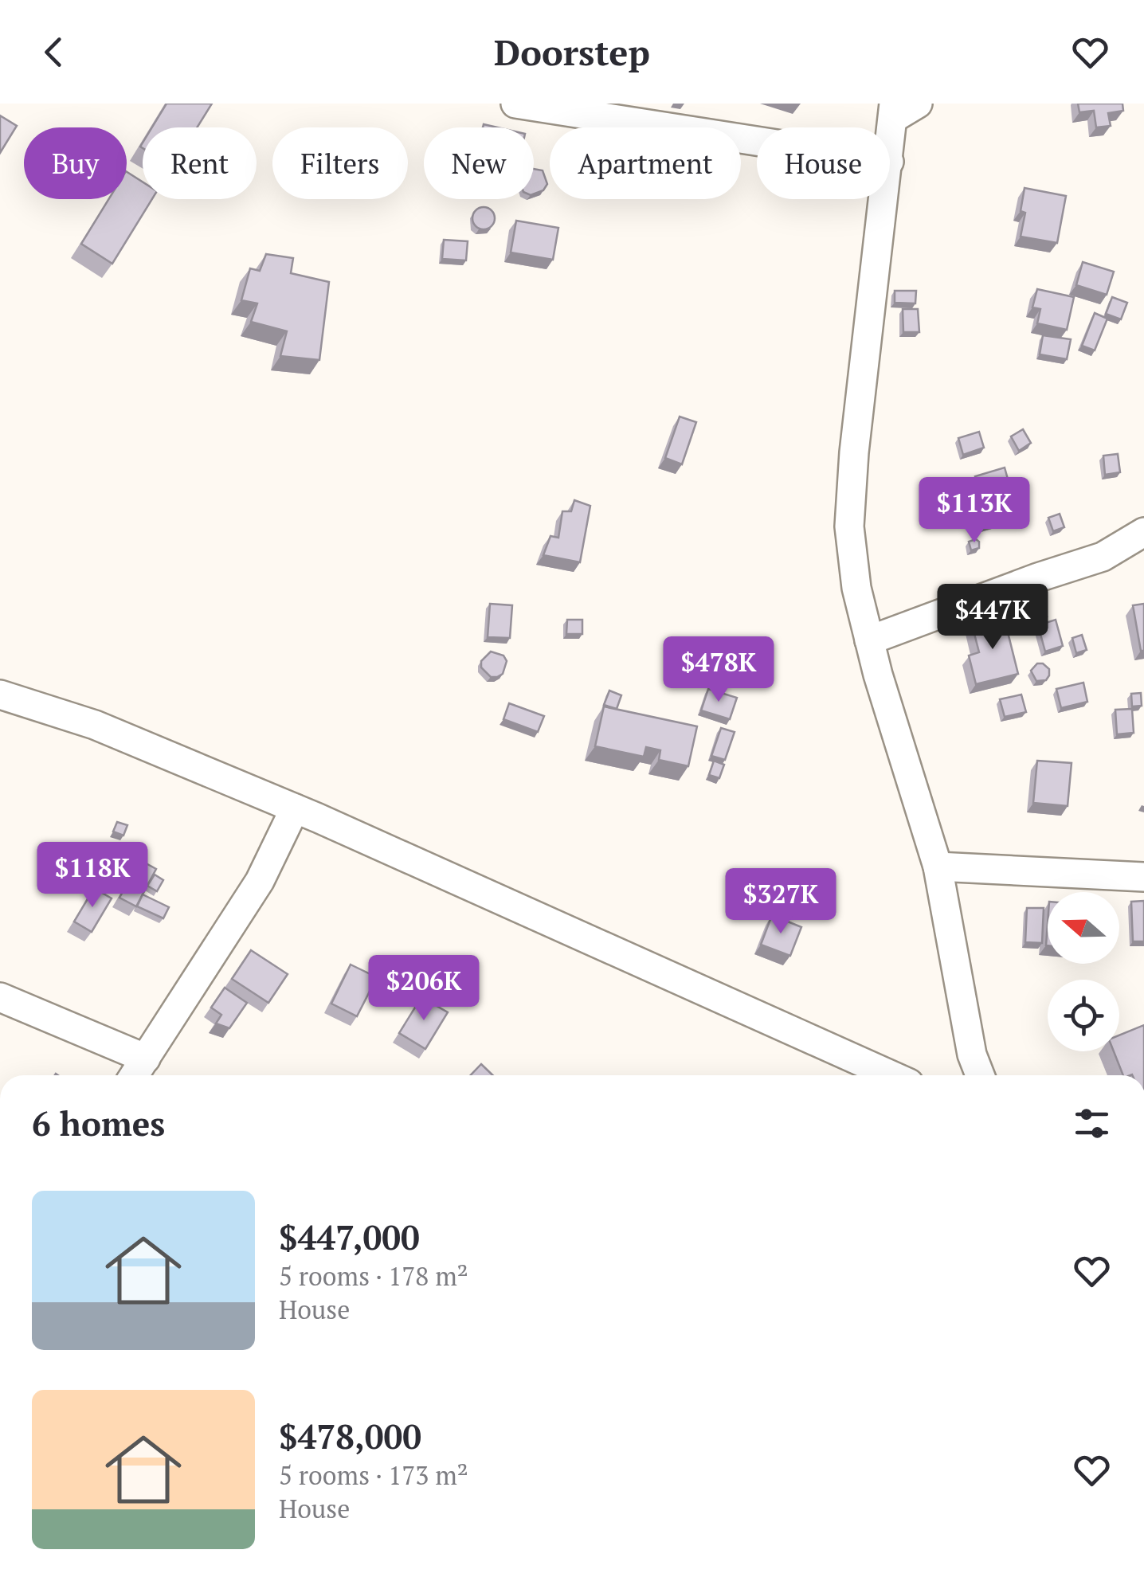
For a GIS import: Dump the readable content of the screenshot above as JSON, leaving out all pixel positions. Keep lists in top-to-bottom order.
{
  "north": "left",
  "page": {
    "header": "Doorstep",
    "chip": [
      "Buy",
      "Rent",
      "Filters",
      "New",
      "Apartment",
      "House"
    ],
    "price": [
      "$113K",
      "$447K",
      "$478K",
      "$118K",
      "$327K",
      "$206K"
    ],
    "heading": "6 homes",
    "list": [
      {
        "name": "$447,000",
        "note": "5 rooms · 178 m² · House"
      },
      {
        "name": "$478,000",
        "note": "5 rooms · 173 m² · House"
      }
    ]
  }
}
